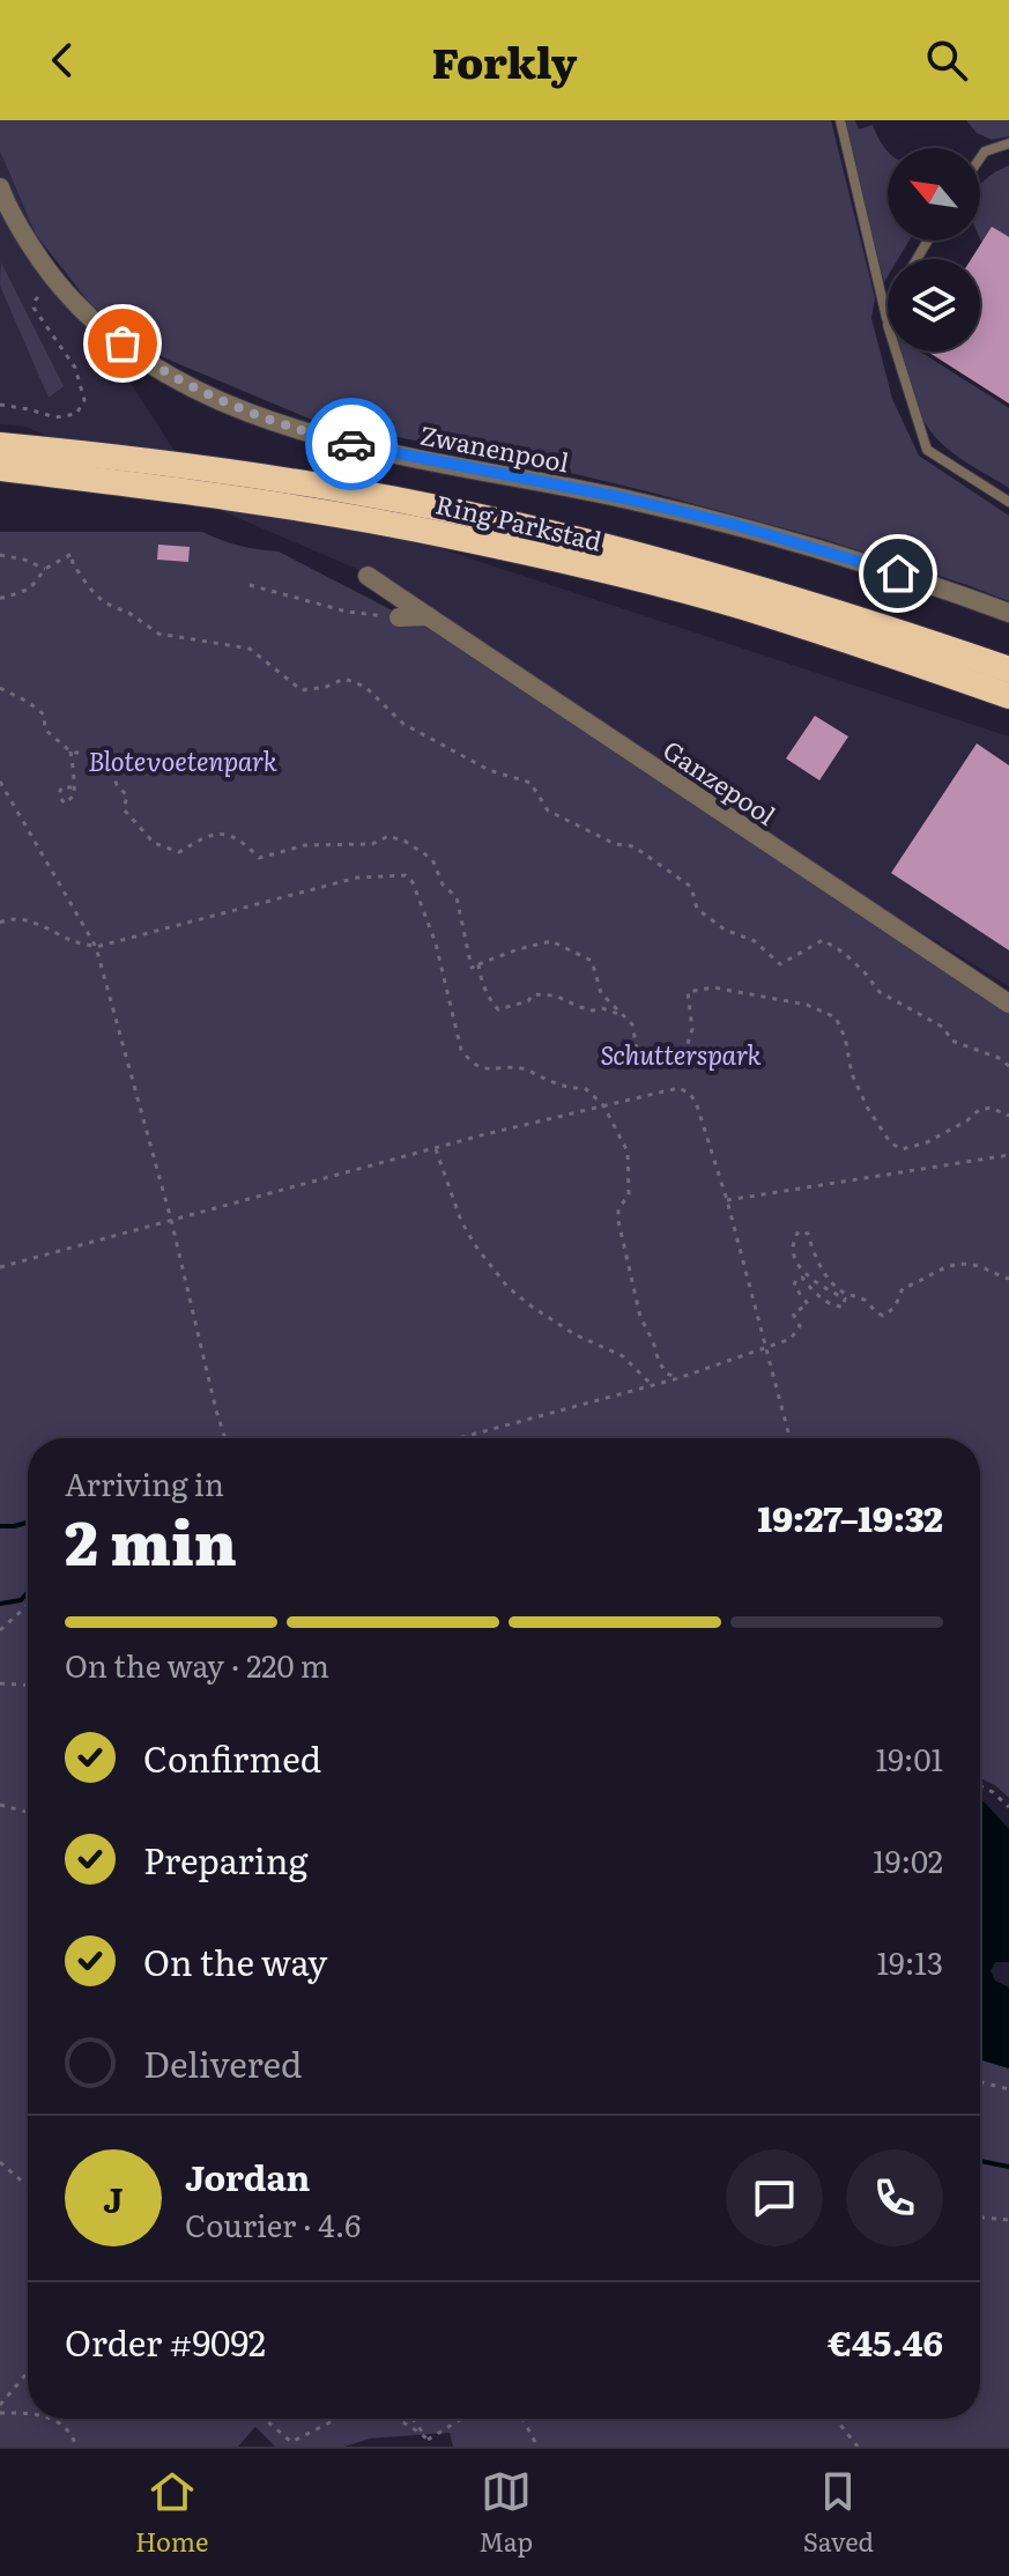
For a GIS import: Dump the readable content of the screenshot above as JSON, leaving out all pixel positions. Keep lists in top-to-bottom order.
{
  "streets": {
    "highway": ["Ring Parkstad"],
    "street": ["Zwanenpool", "Ganzepool"]
  },
  "parks": ["Blotevoetenpark", "Schutterspark"],
  "north": "top left",
  "page": {
    "header": "Forkly",
    "heading": ["2 min", "Arriving in", "19:27–19:32"],
    "panel": [
      "Jordan",
      "Courier · 4.6",
      "Order #9092",
      "€45.46"
    ],
    "bar": "On the way · 220 m",
    "list": [
      ["Confirmed", "19:01"],
      ["Preparing", "19:02"],
      ["On the way", "19:13"],
      "Delivered"
    ],
    "round": "J",
    "tabs": ["Home", "Map", "Saved"]
  }
}
